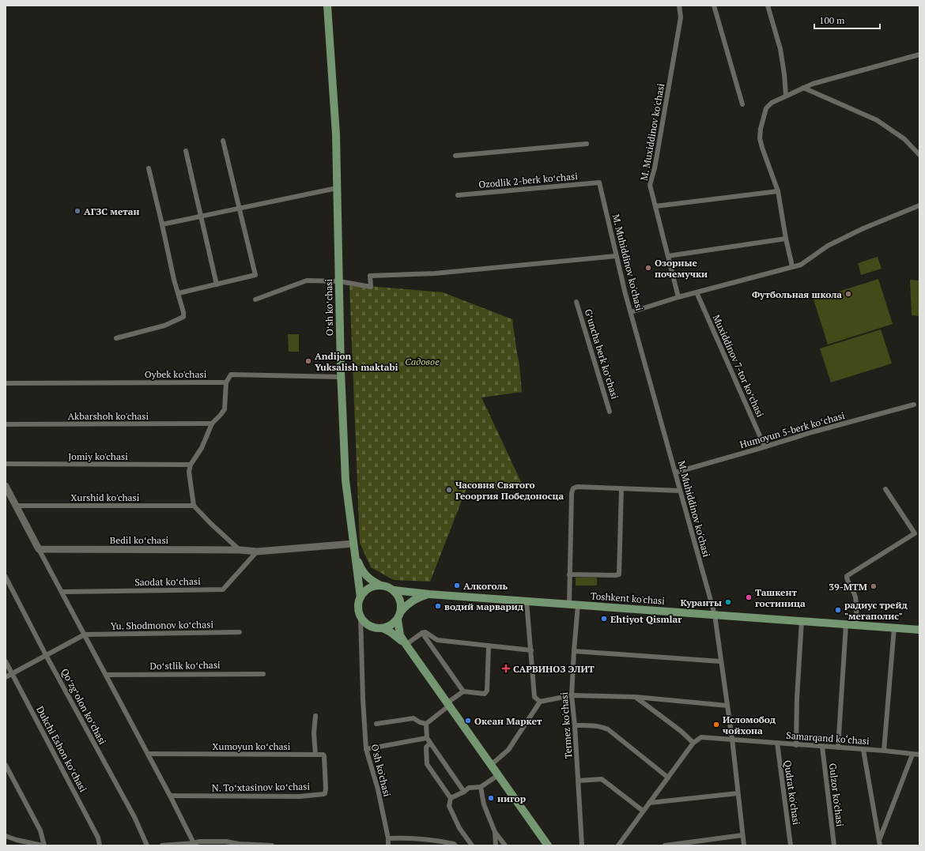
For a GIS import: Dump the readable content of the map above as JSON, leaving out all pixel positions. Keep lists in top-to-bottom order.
{
  "streets": {
    "main road": ["Oʻsh koʻchasi", "Toshkent ko'chasi"],
    "street": [
      "M. Muxiddinov ko'chasi",
      "Ozodlik 2-berk koʻchasi",
      "M. Muhiddinov ko'chasi",
      "Gʻuncha berk koʻchasi",
      "Muxiddinov 7-tor koʻchasi",
      "Oybek ko'chasi",
      "Akbarshoh ko'chasi",
      "Humoyun 5-berk koʻchasi",
      "Jomiy ko'chasi",
      "Xurshid ko'chasi",
      "Bedil koʻchasi",
      "Saodat koʻchasi",
      "Yu. Shodmonov koʻchasi",
      "Doʻstlik koʻchasi",
      "Qoʻzgʻolon koʻchasi",
      "Termez ko'chasi",
      "Samarqand ko‘chasi",
      "Xumoyun koʻchasi",
      "Dukchi Eshon koʻchasi",
      "O'sh ko'chasi",
      "N. Toʻxtasinov koʻchasi",
      "Qudrat ko'chasi",
      "Gulzor ko'chasi"
    ]
  },
  "crossings": [
    ["Ozodlik 2-berk koʻchasi", "M. Muhiddinov ko'chasi"],
    ["M. Muhiddinov ko'chasi", "Humoyun 5-berk koʻchasi"],
    ["M. Muhiddinov ko'chasi", "Toshkent ko'chasi"],
    ["M. Muhiddinov ko'chasi", "Samarqand ko‘chasi"],
    ["Oʻsh koʻchasi", "Bedil koʻchasi"],
    ["Muxiddinov 7-tor koʻchasi", "Humoyun 5-berk koʻchasi"],
    ["Bedil koʻchasi", "Saodat koʻchasi"],
    ["Toshkent ko'chasi", "Termez ko'chasi"],
    ["Toshkent ko'chasi", "O'sh ko'chasi"],
    ["Samarqand ko‘chasi", "Qudrat ko'chasi"],
    ["Samarqand ko‘chasi", "Gulzor ko'chasi"],
    ["Xumoyun koʻchasi", "N. Toʻxtasinov koʻchasi"]
  ],
  "parks": ["Садовое"],
  "places": {
    "other": [
      "АГЗС метан",
      "Озорные почемучки",
      "Футбольная школа",
      "Andijon Yuksalish maktabi",
      "Часовня Святого Геооргия Победоносца",
      "Алкоголь",
      "39-MTM",
      "Ташкент гостиница",
      "Куранты",
      "водий марварид",
      "радиус трейд \"мегаполис\"",
      "Ehtiyot Qismlar",
      "Океан Маркет",
      "Исломобод чойхона",
      "нигор"
    ],
    "health": ["САРВИНОЗ ЭЛИТ"]
  },
  "scale_bar": "100 m"
}
